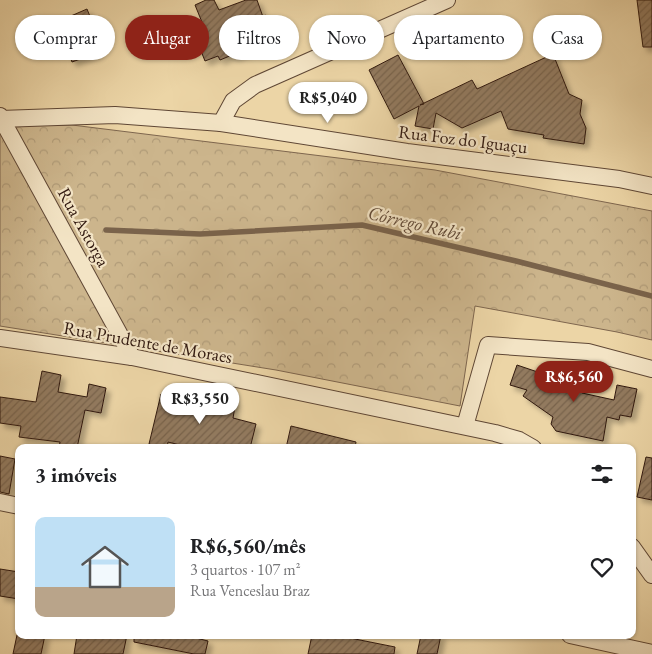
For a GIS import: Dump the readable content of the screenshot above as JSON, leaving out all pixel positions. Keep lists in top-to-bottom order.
{
  "streets": {
    "street": ["Rua Foz do Iguaçu", "Rua Astorga", "Rua Prudente de Moraes"]
  },
  "crossings": [
    ["Rua Foz do Iguaçu", "Rua Astorga"],
    ["Rua Astorga", "Rua Prudente de Moraes"]
  ],
  "water": ["Córrego Rubi"],
  "page": {
    "chip": [
      "Comprar",
      "Alugar",
      "Filtros",
      "Novo",
      "Apartamento",
      "Casa"
    ],
    "price": ["R$5,040", "R$6,560", "R$3,550"],
    "heading": "3 imóveis",
    "list": [
      {
        "name": "R$6,560/mês",
        "note": "3 quartos · 107 m² · Rua Venceslau Braz"
      }
    ]
  }
}
